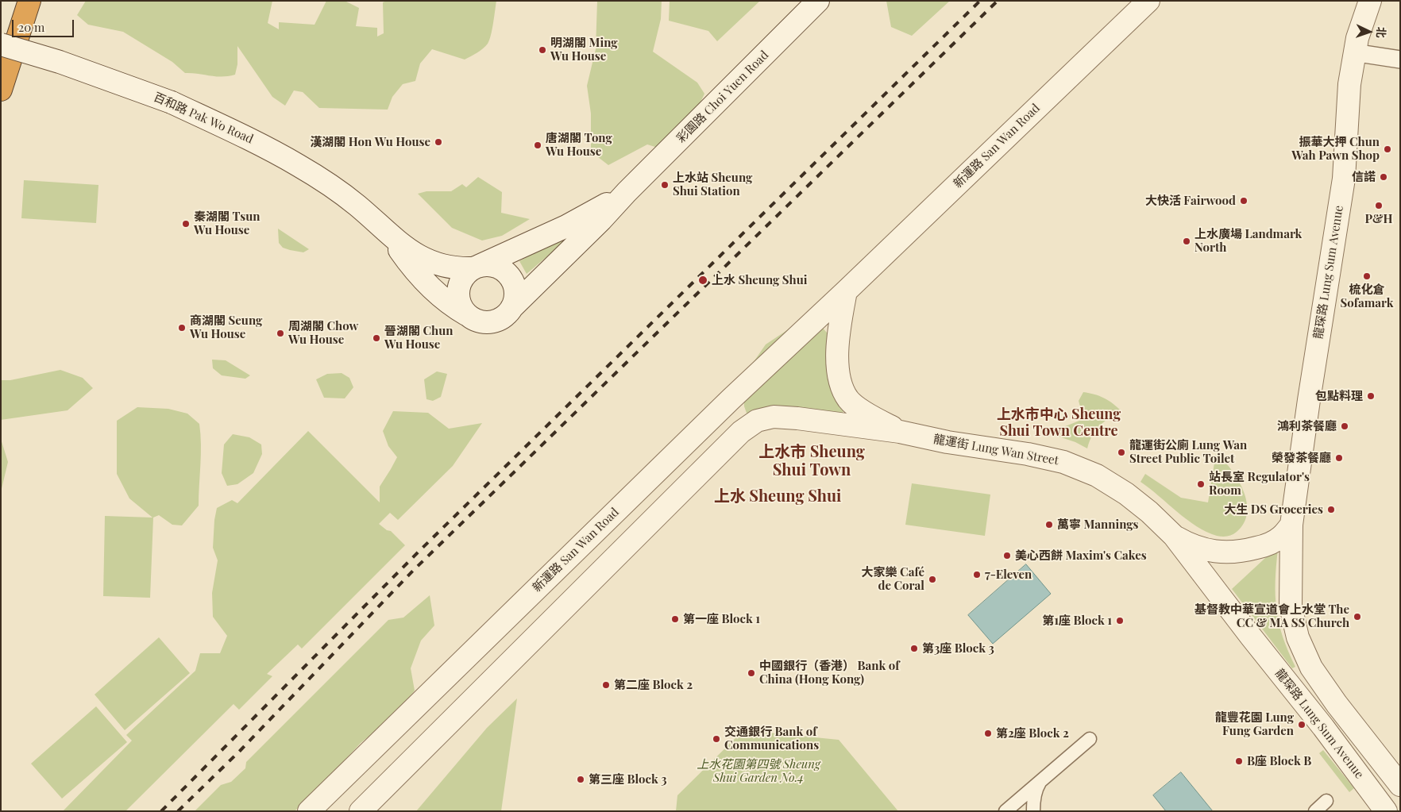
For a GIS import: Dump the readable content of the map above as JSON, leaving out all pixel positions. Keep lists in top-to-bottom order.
{
  "streets": {
    "street": [
      "彩園路 Choi Yuen Road",
      "百和路 Pak Wo Road",
      "新運路 San Wan Road",
      "龍琛路 Lung Sum Avenue",
      "龍運街 Lung Wan Street"
    ]
  },
  "crossings": [
    ["彩園路 Choi Yuen Road", "百和路 Pak Wo Road"],
    ["龍琛路 Lung Sum Avenue", "龍運街 Lung Wan Street"]
  ],
  "districts": ["上水市中心 Sheung Shui Town Centre", "上水市 Sheung Shui Town", "上水 Sheung Shui"],
  "parks": ["上水花園第四號 Sheung Shui Garden No.4"],
  "places": [
    "明湖閣 Ming Wu House",
    "漢湖閣 Hon Wu House",
    "唐湖閣 Tong Wu House",
    "振華大押 Chun Wah Pawn Shop",
    "信諾",
    "上水站 Sheung Shui Station",
    "大快活 Fairwood",
    "P&H",
    "秦湖閣 Tsun Wu House",
    "上水廣場 Landmark North",
    "梳化倉 Sofamark",
    "上水 Sheung Shui",
    "商湖閣 Seung Wu House",
    "周湖閣 Chow Wu House",
    "晉湖閣 Chun Wu House",
    "包點料理",
    "鴻利茶餐廳",
    "龍運街公廁 Lung Wan Street Public Toilet",
    "榮發茶餐廳",
    "站長室 Regulator's Room",
    "大生 DS Groceries",
    "萬寧 Mannings",
    "美心西餅 Maxim's Cakes",
    "7-Eleven",
    "大家樂 Café de Coral",
    "基督教中華宣道會上水堂 The CC & MA SS Church",
    "第一座 Block 1",
    "第1座 Block 1",
    "第3座 Block 3",
    "中國銀行（香港） Bank of China (Hong Kong)",
    "第二座 Block 2",
    "龍豐花園 Lung Fung Garden",
    "第2座 Block 2",
    "交通銀行 Bank of Communications",
    "B座 Block B",
    "第三座 Block 3"
  ],
  "scale_bar": "20 m",
  "north": "right"
}
